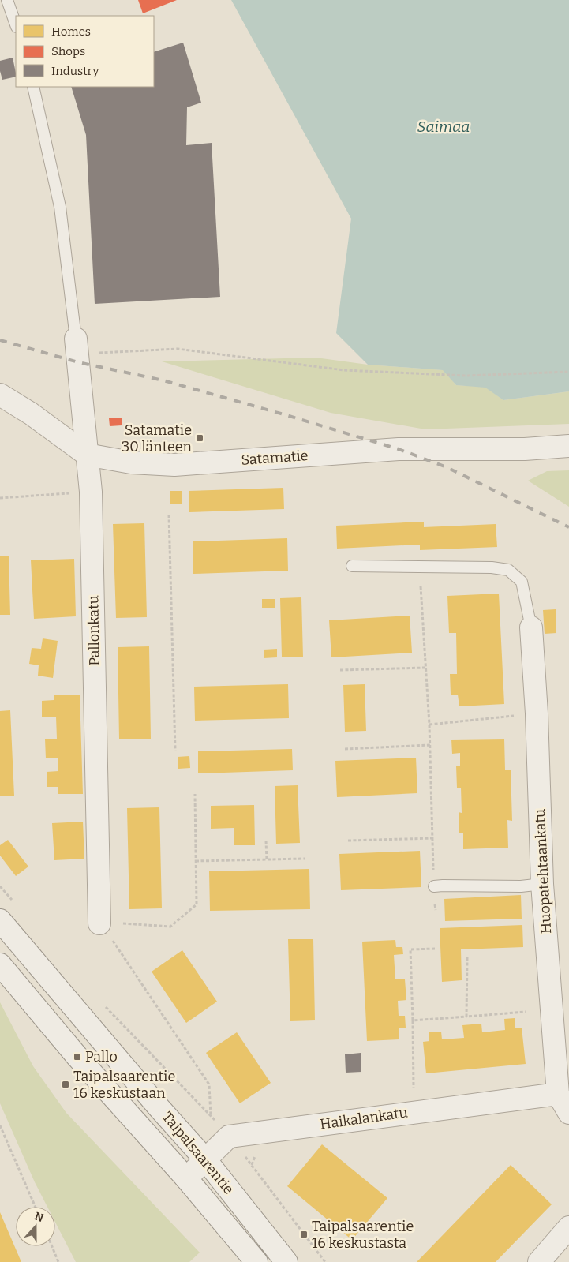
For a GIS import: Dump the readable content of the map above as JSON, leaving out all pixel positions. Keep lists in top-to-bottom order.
{
  "streets": {
    "street": [
      "Satamatie",
      "Pallonkatu",
      "Huopatehtaankatu",
      "Haikalankatu",
      "Taipalsaarentie"
    ]
  },
  "crossings": [
    ["Satamatie", "Pallonkatu"],
    ["Huopatehtaankatu", "Haikalankatu"]
  ],
  "water": ["Saimaa"],
  "places": {
    "transit": [
      "Satamatie 30 länteen",
      "Pallo",
      "Taipalsaarentie 16 keskustaan",
      "Taipalsaarentie 16 keskustasta"
    ]
  },
  "legend": ["Homes", "Shops", "Industry"],
  "north": "top"
}
